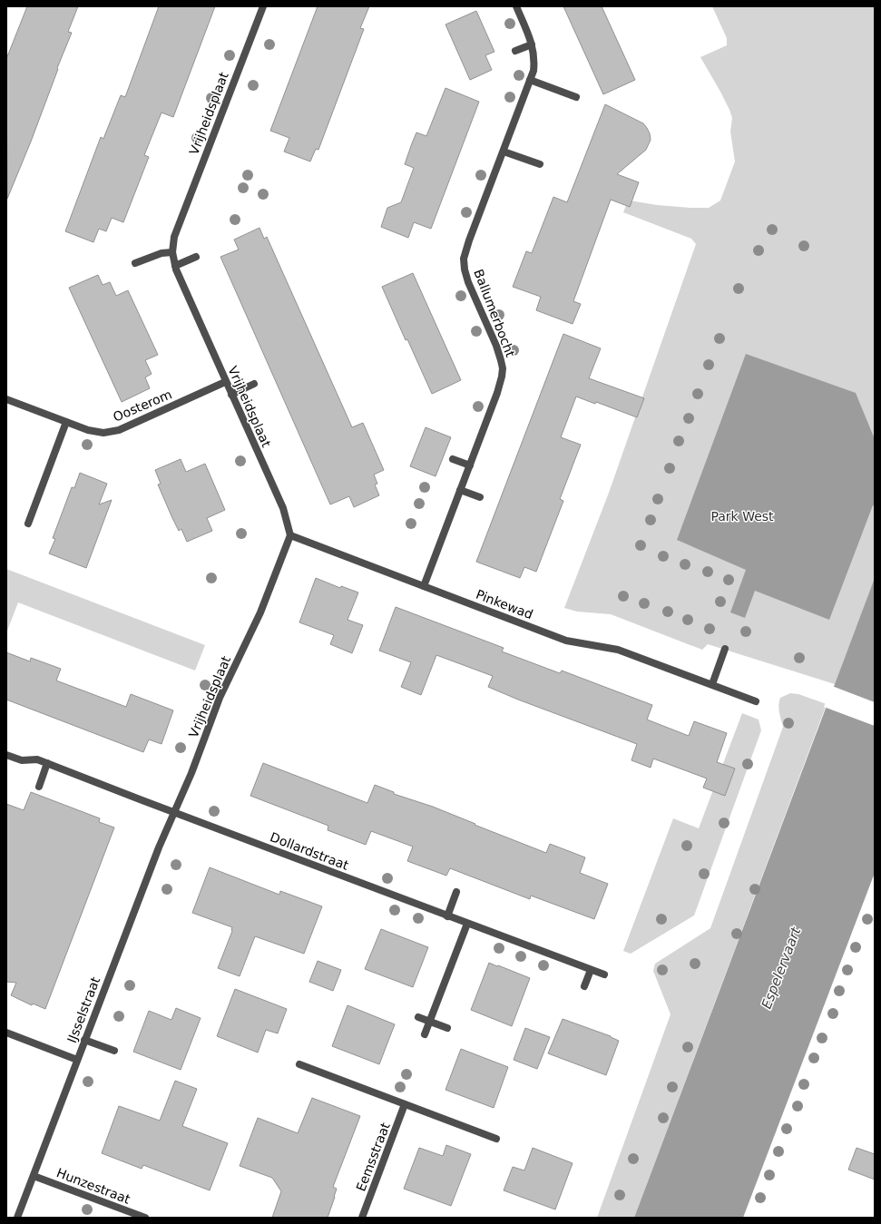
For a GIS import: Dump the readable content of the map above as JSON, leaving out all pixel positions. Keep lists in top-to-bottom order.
{
  "streets": {
    "street": [
      "Vrijheidsplaat",
      "Ballumerbocht",
      "Oosterom",
      "Pinkewad",
      "Dollardstraat",
      "IJsselstraat",
      "Eemsstraat",
      "Hunzestraat"
    ]
  },
  "crossings": [
    ["Vrijheidsplaat", "Oosterom"],
    ["Vrijheidsplaat", "Pinkewad"],
    ["Vrijheidsplaat", "Dollardstraat"],
    ["Vrijheidsplaat", "IJsselstraat"],
    ["Ballumerbocht", "Pinkewad"],
    ["Dollardstraat", "IJsselstraat"],
    ["IJsselstraat", "Hunzestraat"]
  ],
  "water": ["Espelervaart"],
  "parks": ["Park West"]
}
